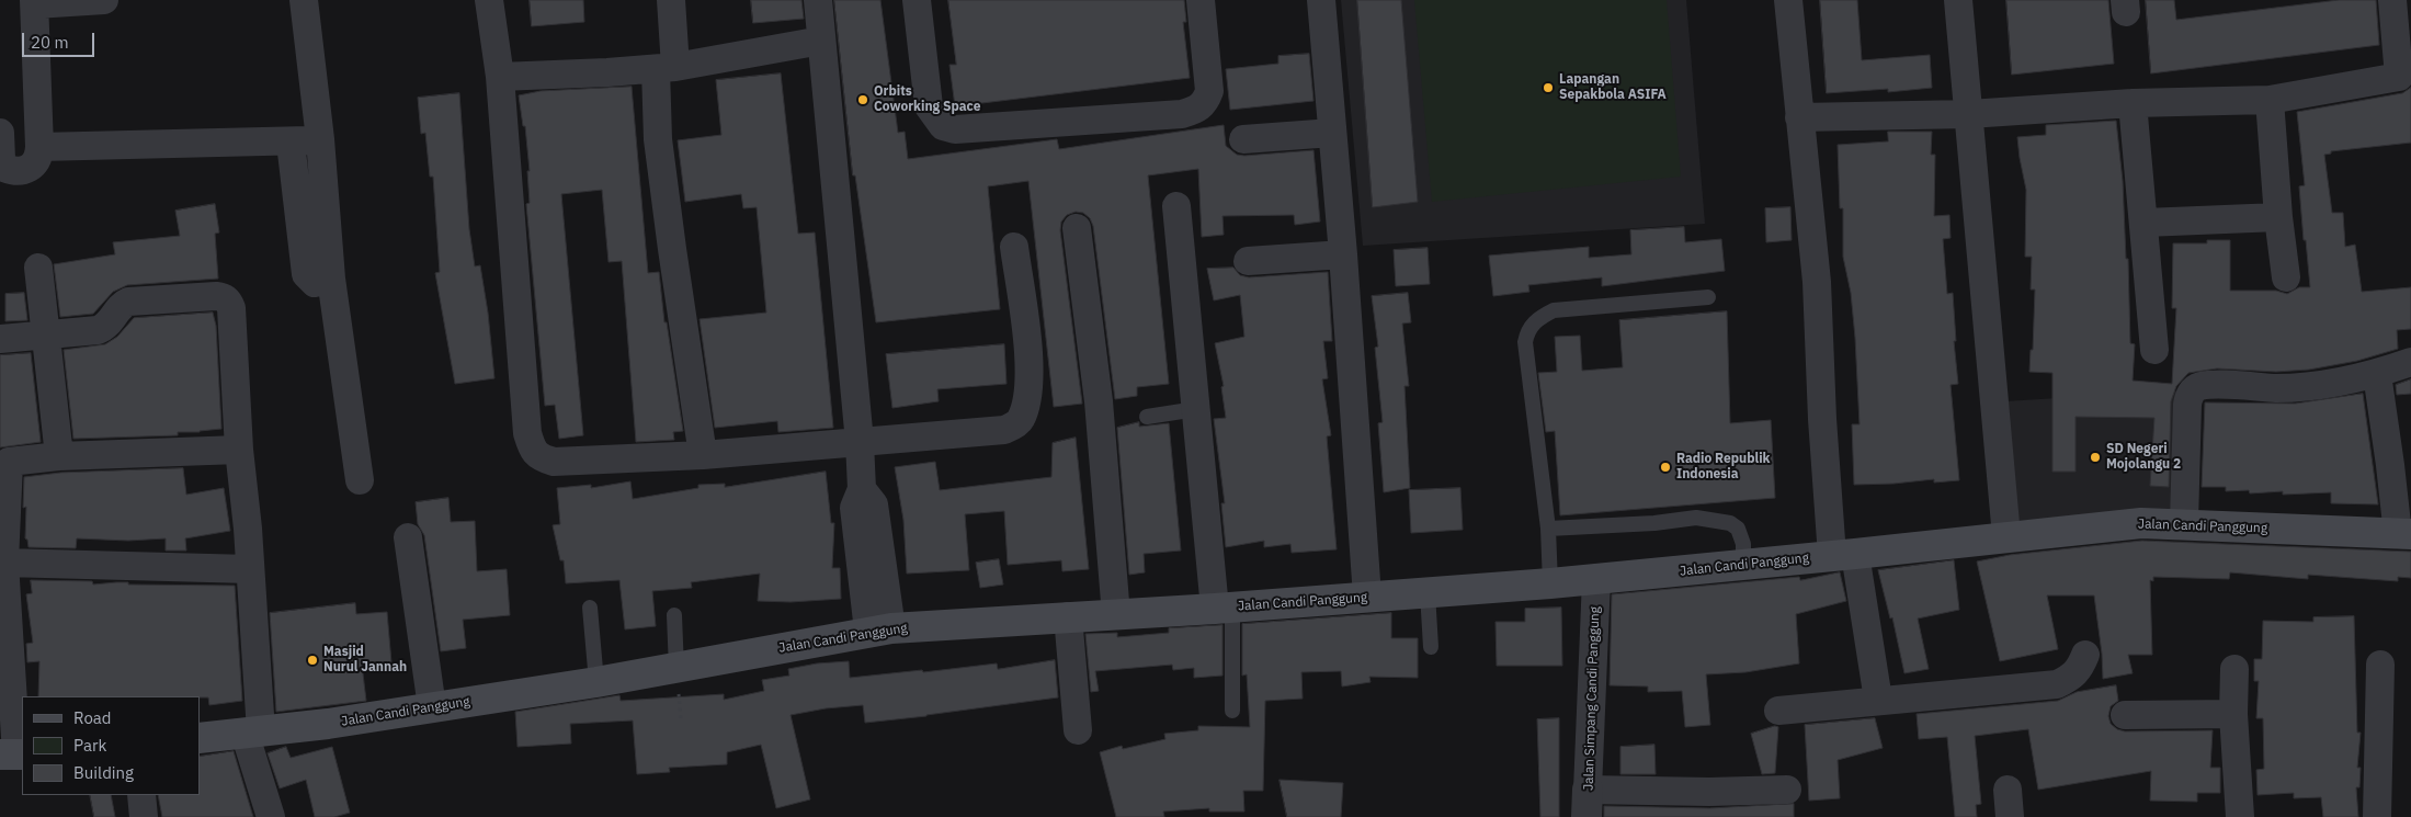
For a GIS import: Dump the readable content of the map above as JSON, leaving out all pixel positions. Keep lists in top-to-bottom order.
{
  "streets": {
    "main road": ["Jalan Candi Panggung"],
    "street": ["Jalan Simpang Candi Panggung"]
  },
  "crossings": [
    ["Jalan Candi Panggung", "Jalan Simpang Candi Panggung"]
  ],
  "places": [
    "Lapangan Sepakbola ASIFA",
    "Orbits Coworking Space",
    "SD Negeri Mojolangu 2",
    "Radio Republik Indonesia",
    "Masjid Nurul Jannah"
  ],
  "legend": ["Road", "Park", "Building"],
  "scale_bar": "20 m"
}
